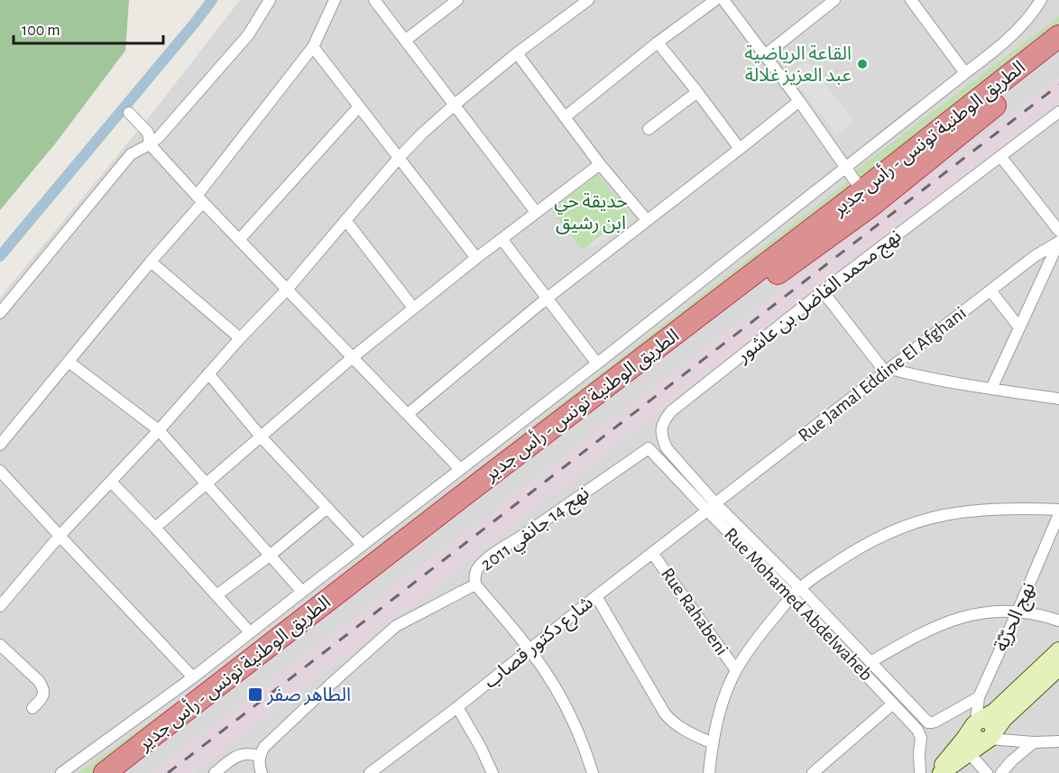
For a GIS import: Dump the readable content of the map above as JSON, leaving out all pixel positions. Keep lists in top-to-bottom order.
{
  "streets": {
    "highway": ["الطريق الوطنية تونس - رأس جدير"],
    "street": [
      "نهج محمد الفاضل بن عاشور",
      "Rue Jamal Eddine El Afghani",
      "نهج 14 جانفي 2011",
      "Rue Mohamed Abdelwaheb",
      "Rue Rahabeni",
      "نهج الحرّيّة",
      "شارع دكتور قصاب"
    ]
  },
  "crossings": [
    ["نهج محمد الفاضل بن عاشور", "Rue Jamal Eddine El Afghani"],
    ["نهج محمد الفاضل بن عاشور", "Rue Mohamed Abdelwaheb"],
    ["نهج محمد الفاضل بن عاشور", "شارع دكتور قصاب"],
    ["Rue Jamal Eddine El Afghani", "Rue Mohamed Abdelwaheb"],
    ["Rue Jamal Eddine El Afghani", "شارع دكتور قصاب"],
    ["نهج 14 جانفي 2011", "Rue Mohamed Abdelwaheb"],
    ["Rue Mohamed Abdelwaheb", "شارع دكتور قصاب"],
    ["Rue Rahabeni", "شارع دكتور قصاب"]
  ],
  "parks": ["حديقة حي ابن رشيق"],
  "places": {
    "other": ["القاعة الرياضية عبد العزيز غلالة"],
    "transit": ["الطاهر صفر"]
  },
  "scale_bar": "100 m"
}
